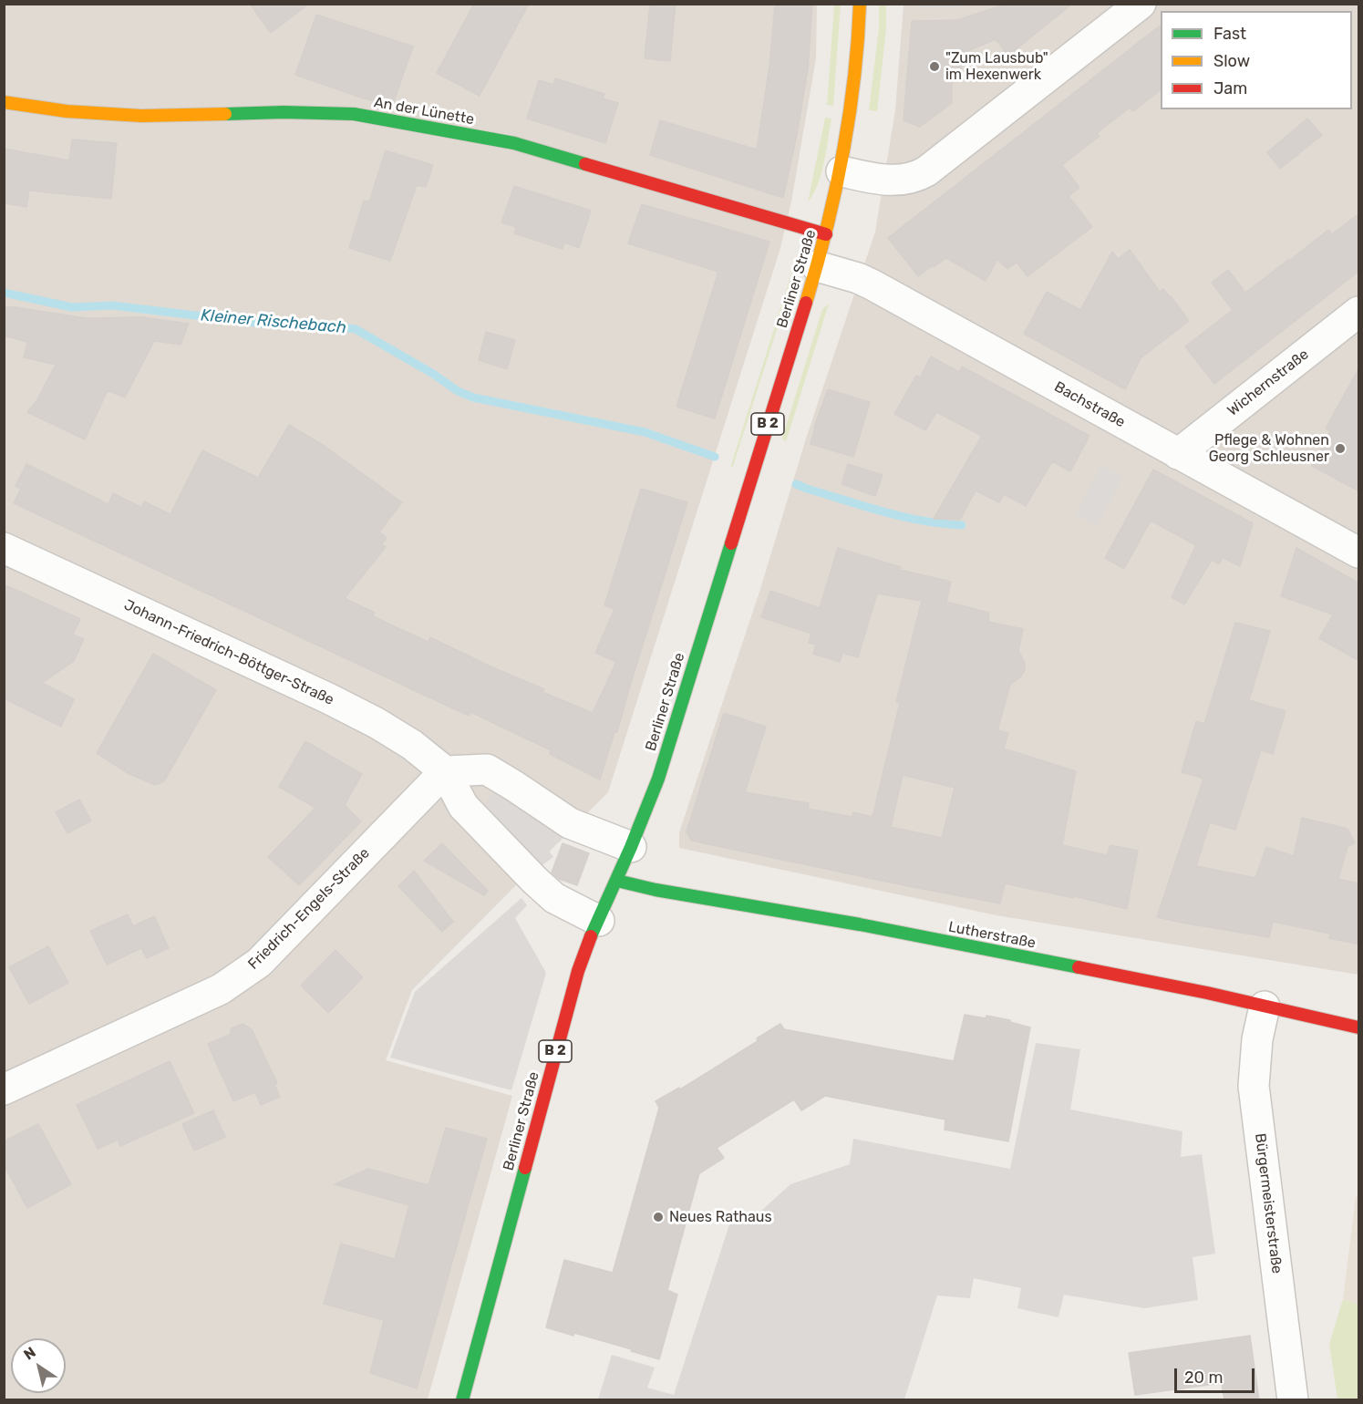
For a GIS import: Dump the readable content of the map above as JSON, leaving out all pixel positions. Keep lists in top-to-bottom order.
{
  "streets": {
    "street": [
      "An der Lünette",
      "Berliner Straße",
      "Wichernstraße",
      "Bachstraße",
      "B 2",
      "Johann-Friedrich-Böttger-Straße",
      "Friedrich-Engels-Straße",
      "Lutherstraße",
      "Bürgermeisterstraße"
    ]
  },
  "crossings": [
    ["An der Lünette", "Berliner Straße"],
    ["Berliner Straße", "Bachstraße"],
    ["Berliner Straße", "Johann-Friedrich-Böttger-Straße"],
    ["Berliner Straße", "Lutherstraße"],
    ["Wichernstraße", "Bachstraße"],
    ["Johann-Friedrich-Böttger-Straße", "Friedrich-Engels-Straße"],
    ["Lutherstraße", "Bürgermeisterstraße"]
  ],
  "water": ["Kleiner Rischebach"],
  "places": ["\"Zum Lausbub\" im Hexenwerk", "Pflege & Wohnen Georg Schleusner", "Neues Rathaus"],
  "legend": ["Fast", "Slow", "Jam"],
  "scale_bar": "20 m",
  "north": "top left"
}
